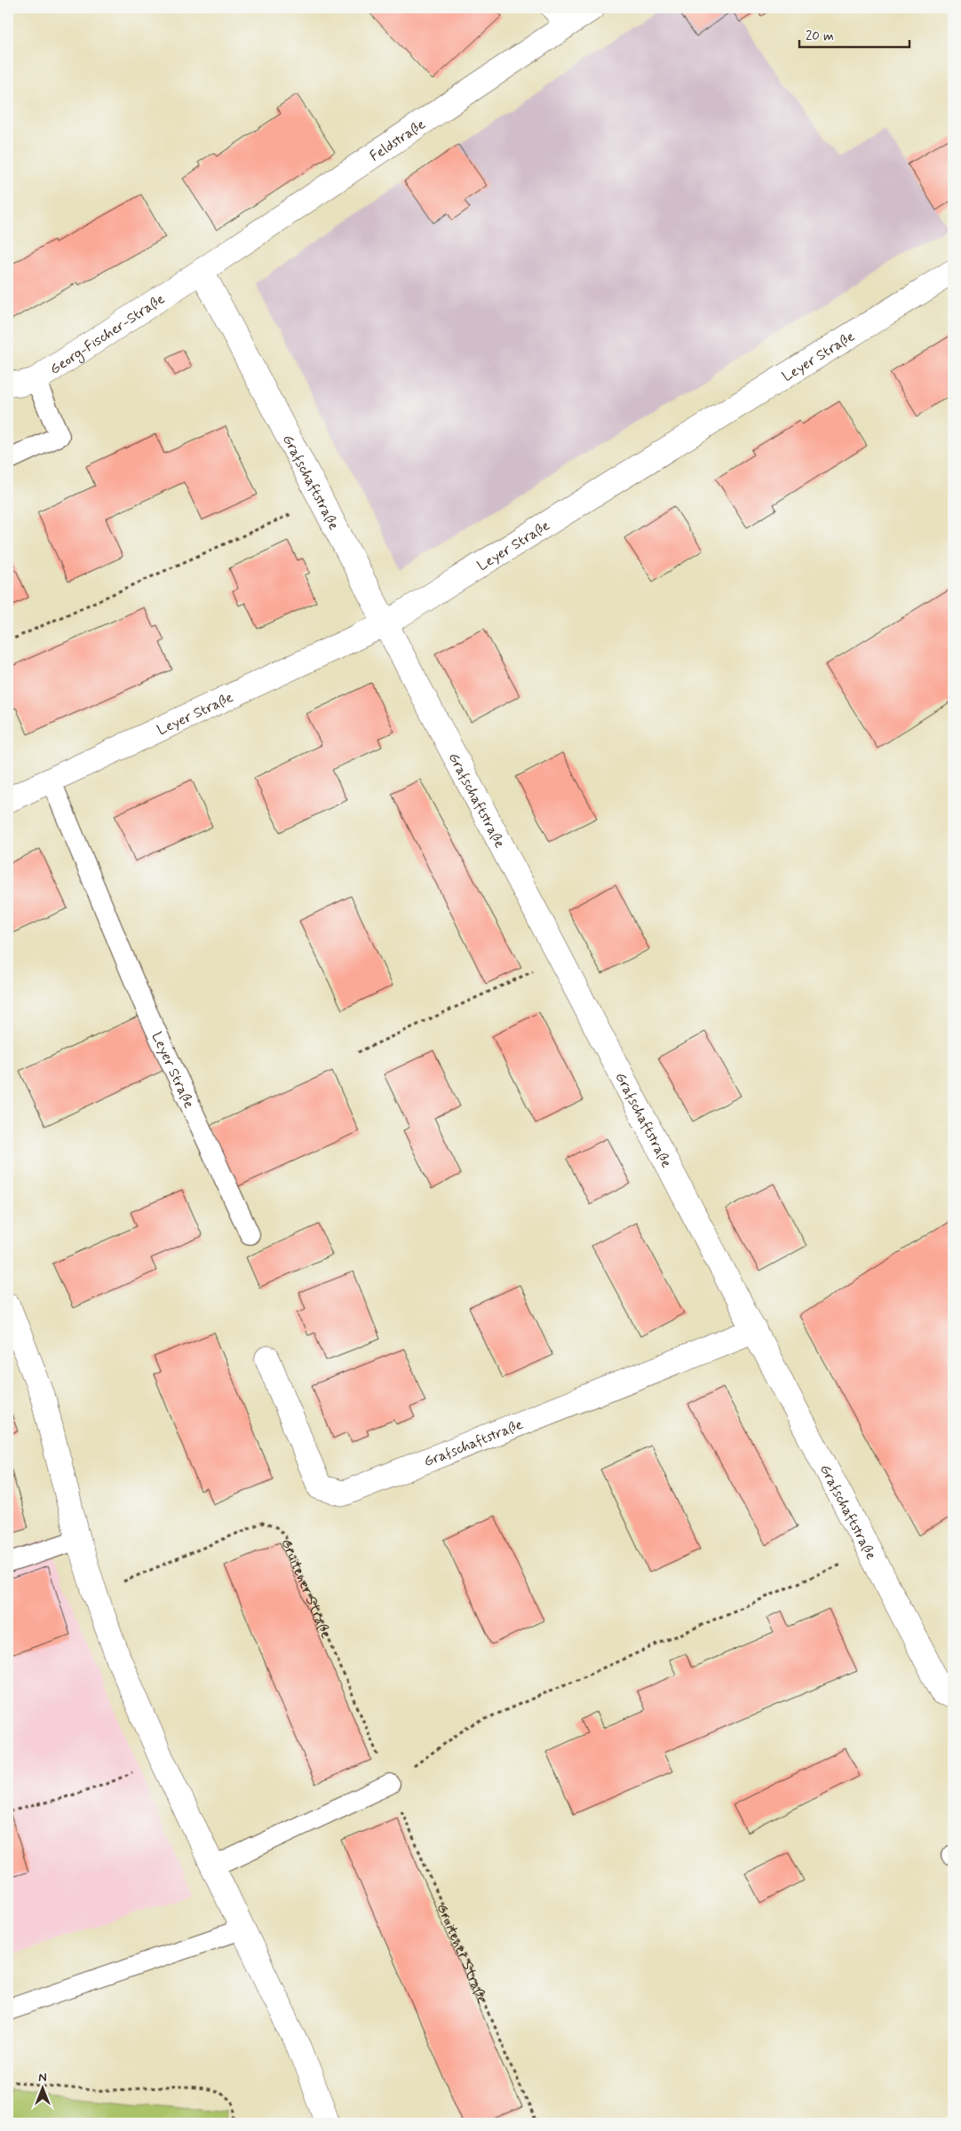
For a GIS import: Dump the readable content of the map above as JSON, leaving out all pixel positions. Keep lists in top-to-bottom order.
{
  "streets": {
    "street": [
      "Feldstraße",
      "Georg-Fischer-Straße",
      "Leyer Straße",
      "Grafschaftstraße"
    ],
    "path": ["Gruitener Straße"]
  },
  "crossings": [
    ["Feldstraße", "Georg-Fischer-Straße"],
    ["Feldstraße", "Grafschaftstraße"],
    ["Georg-Fischer-Straße", "Grafschaftstraße"],
    ["Leyer Straße", "Grafschaftstraße"]
  ],
  "scale_bar": "20 m",
  "north": "top"
}
